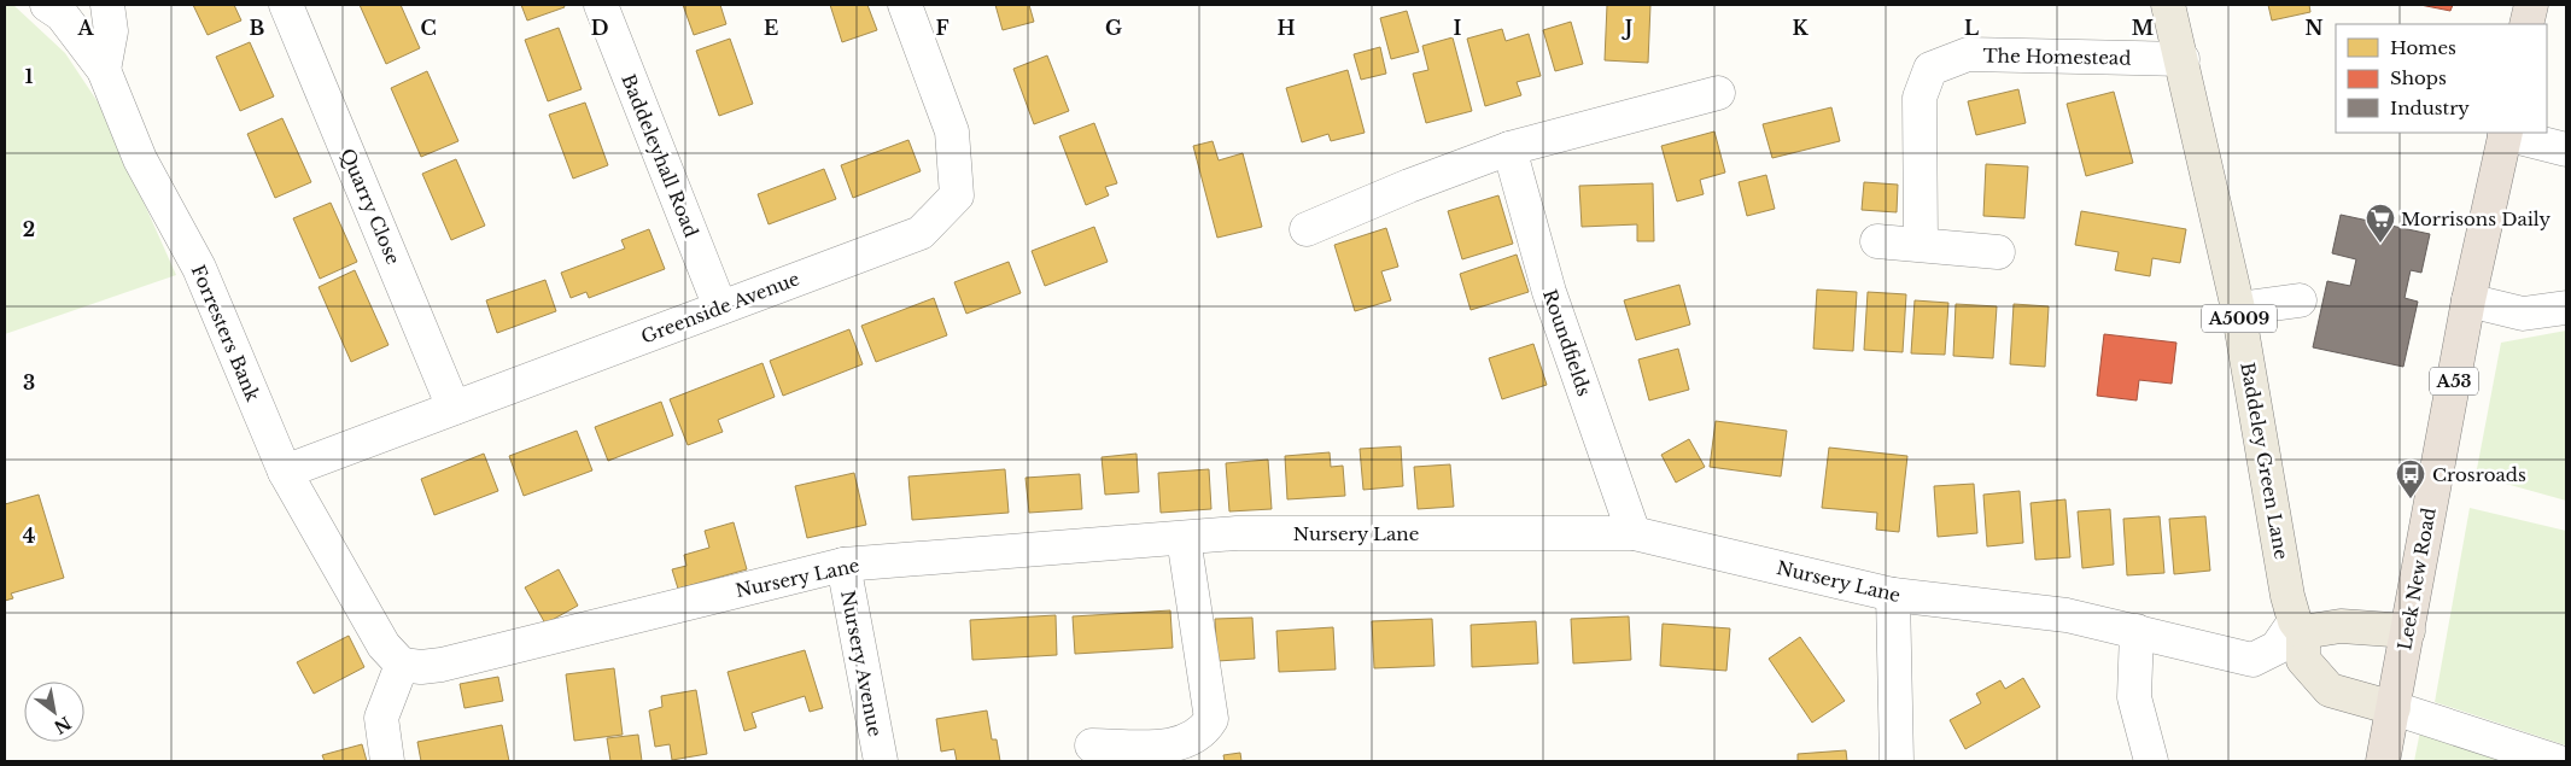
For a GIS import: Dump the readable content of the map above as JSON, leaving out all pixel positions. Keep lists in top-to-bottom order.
{
  "streets": {
    "highway": ["A53", "Leek New Road"],
    "main road": ["A5009", "Baddeley Green Lane"],
    "street": [
      "The Homestead",
      "Baddeleyhall Road",
      "Quarry Close",
      "Greenside Avenue",
      "Forresters Bank",
      "Roundfields",
      "Nursery Lane",
      "Nursery Avenue"
    ]
  },
  "crossings": [
    ["The Homestead", "Baddeley Green Lane"],
    ["Baddeleyhall Road", "Greenside Avenue"],
    ["Quarry Close", "Greenside Avenue"],
    ["Greenside Avenue", "Forresters Bank"],
    ["Forresters Bank", "Nursery Lane"],
    ["Roundfields", "Nursery Lane"],
    ["A53", "Baddeley Green Lane"],
    ["A53", "Leek New Road"],
    ["Baddeley Green Lane", "Nursery Lane"],
    ["Baddeley Green Lane", "Leek New Road"],
    ["Nursery Lane", "Nursery Avenue"]
  ],
  "places": {
    "supermarket": ["Morrisons Daily"],
    "bus stop": ["Crosroads"]
  },
  "legend": ["Homes", "Shops", "Industry"],
  "north": "bottom right",
  "grid": {
    "columns": [
      "A",
      "B",
      "C",
      "D",
      "E",
      "F",
      "G",
      "H",
      "I",
      "J",
      "K",
      "L",
      "M",
      "N"
    ],
    "rows": [
      "1",
      "2",
      "3",
      "4"
    ]
  }
}
